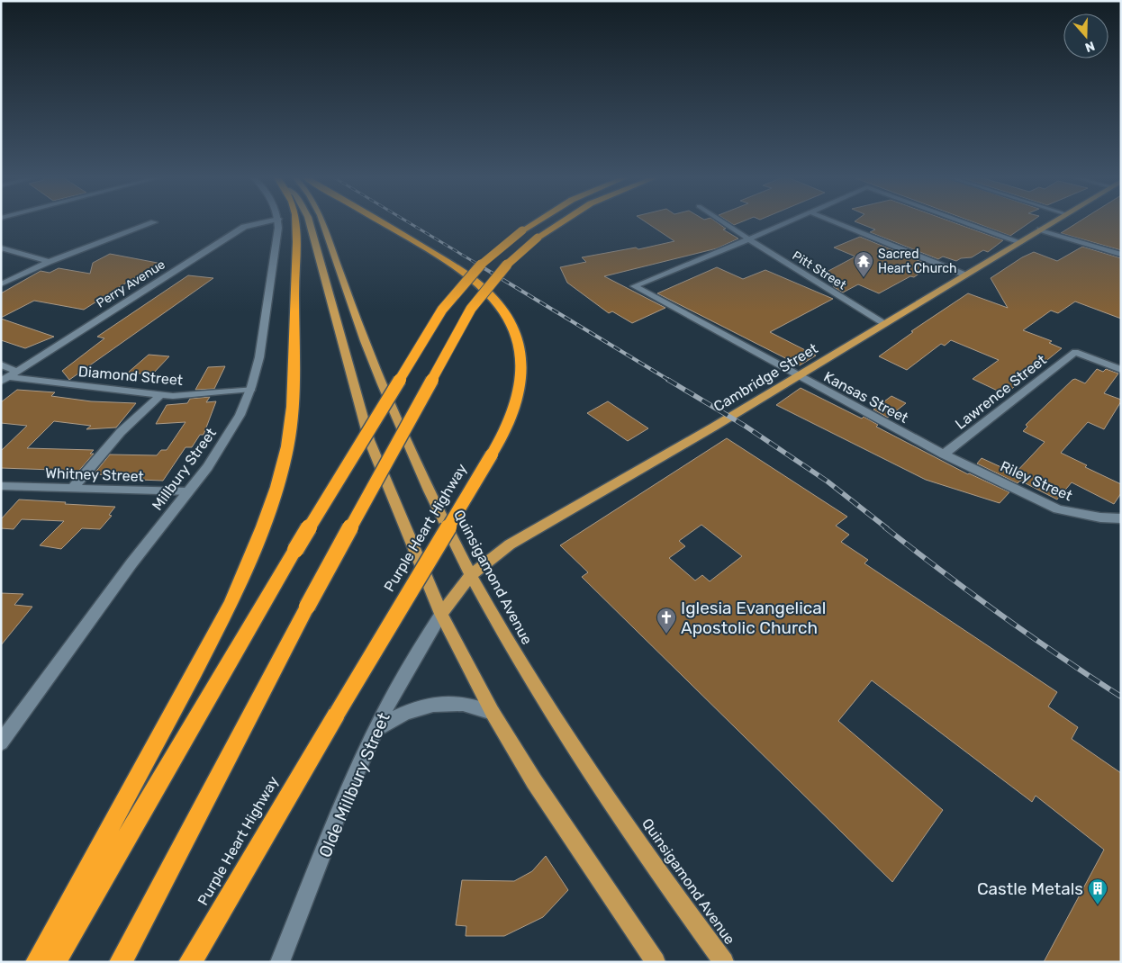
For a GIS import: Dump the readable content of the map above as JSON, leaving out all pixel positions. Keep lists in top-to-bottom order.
{
  "streets": {
    "highway": ["Purple Heart Highway"],
    "main road": ["Cambridge Street", "Quinsigamond Avenue"],
    "street": [
      "Pitt Street",
      "Perry Avenue",
      "Diamond Street",
      "Lawrence Street",
      "Kansas Street",
      "Millbury Street",
      "Whitney Street",
      "Riley Street",
      "Olde Millbury Street"
    ]
  },
  "crossings": [
    ["Pitt Street", "Cambridge Street"],
    ["Pitt Street", "Kansas Street"],
    ["Perry Avenue", "Diamond Street"],
    ["Diamond Street", "Millbury Street"],
    ["Cambridge Street", "Kansas Street"],
    ["Cambridge Street", "Quinsigamond Avenue"],
    ["Cambridge Street", "Olde Millbury Street"],
    ["Lawrence Street", "Kansas Street"],
    ["Lawrence Street", "Riley Street"],
    ["Kansas Street", "Riley Street"],
    ["Millbury Street", "Whitney Street"]
  ],
  "places": {
    "temple": ["Sacred Heart Church"],
    "church": ["Iglesia Evangelical Apostolic Church"],
    "building": ["Castle Metals"]
  },
  "north": "bottom"
}
